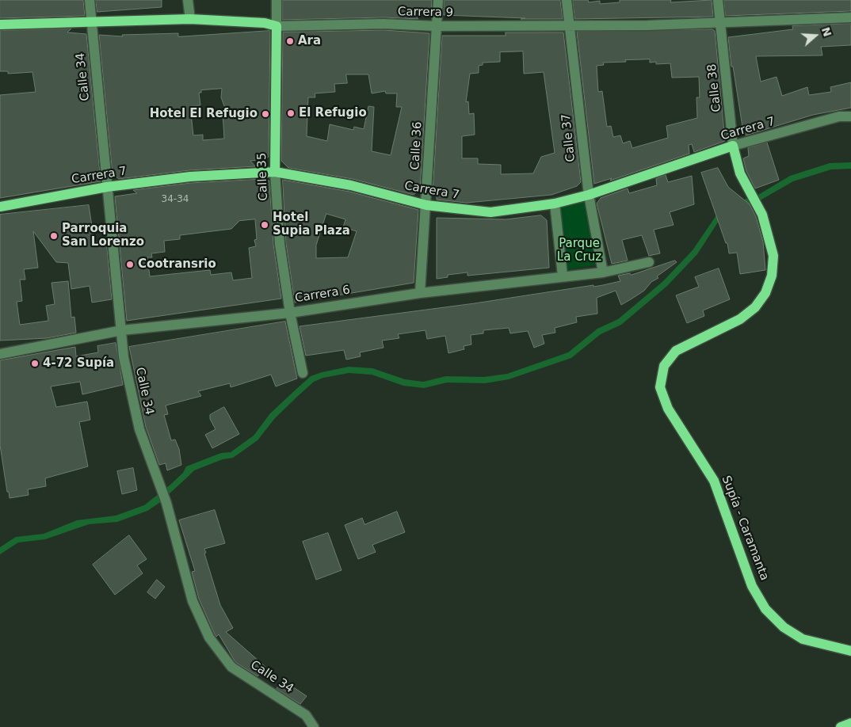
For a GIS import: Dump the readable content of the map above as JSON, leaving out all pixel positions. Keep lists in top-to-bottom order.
{
  "streets": {
    "main road": [
      "Carrera 9",
      "Calle 38",
      "Carrera 7",
      "Calle 35",
      "Supía - Caramanta"
    ],
    "street": [
      "Calle 34",
      "Calle 37",
      "Calle 36",
      "Carrera 6"
    ]
  },
  "crossings": [
    ["Carrera 9", "Calle 34"],
    ["Carrera 9", "Calle 38"],
    ["Carrera 9", "Calle 37"],
    ["Carrera 9", "Calle 36"],
    ["Carrera 9", "Calle 35"],
    ["Calle 34", "Carrera 7"],
    ["Calle 34", "Carrera 6"],
    ["Calle 38", "Carrera 7"],
    ["Calle 38", "Supía - Caramanta"],
    ["Carrera 7", "Calle 37"],
    ["Carrera 7", "Calle 36"],
    ["Carrera 7", "Calle 35"],
    ["Calle 37", "Carrera 6"],
    ["Calle 36", "Carrera 6"],
    ["Calle 35", "Carrera 6"]
  ],
  "parks": ["Parque La Cruz"],
  "places": [
    "Ara",
    "El Refugio",
    "Hotel El Refugio",
    "Hotel Supia Plaza",
    "Parroquia San Lorenzo",
    "Cootransrio",
    "4-72 Supía"
  ],
  "house_numbers": ["34-34"],
  "north": "right"
}
